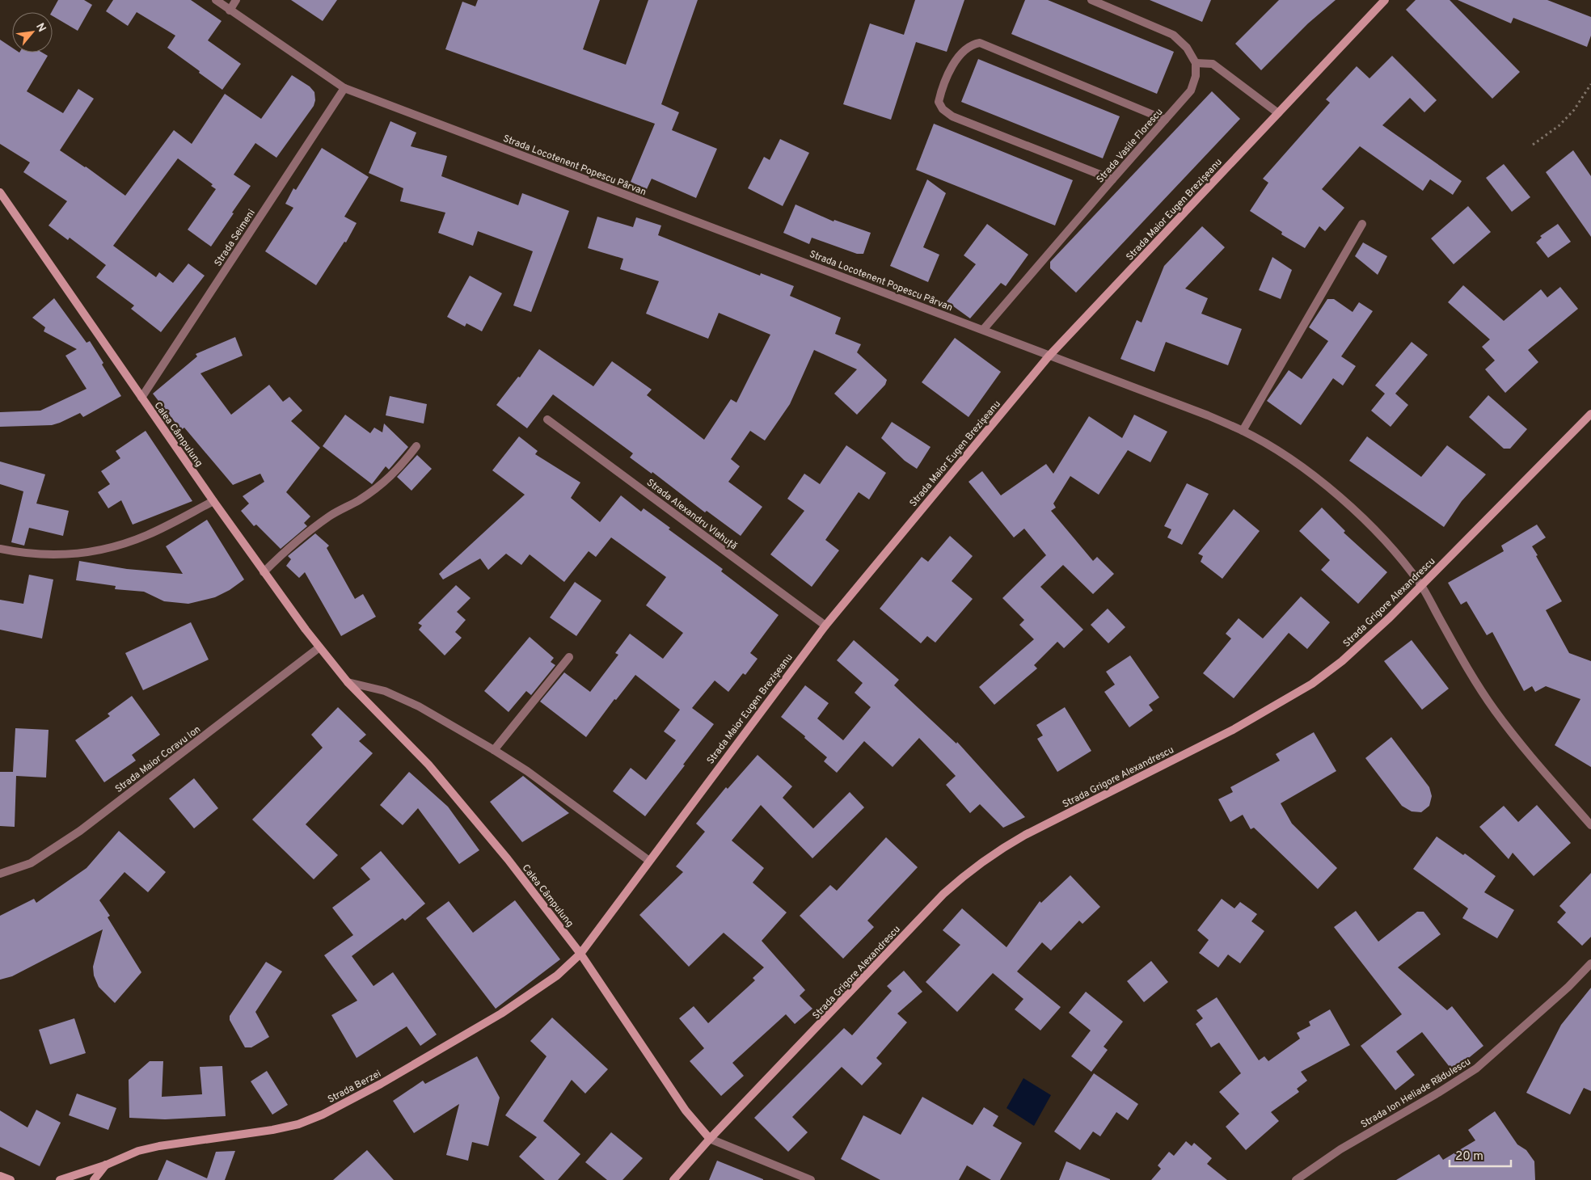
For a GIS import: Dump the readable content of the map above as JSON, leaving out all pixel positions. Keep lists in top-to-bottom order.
{
  "streets": {
    "street": [
      "Strada Vasile Florescu",
      "Strada Locotenent Popescu Pârvan",
      "Strada Maior Eugen Brezișeanu",
      "Strada Seimeni",
      "Calea Câmpulung",
      "Strada Alexandru Vlahuță",
      "Strada Grigore Alexandrescu",
      "Strada Maior Coravu Ion",
      "Strada Berzei",
      "Strada Ion Heliade Rădulescu"
    ]
  },
  "crossings": [
    ["Strada Vasile Florescu", "Strada Locotenent Popescu Pârvan"],
    ["Strada Locotenent Popescu Pârvan", "Strada Maior Eugen Brezișeanu"],
    ["Strada Locotenent Popescu Pârvan", "Strada Seimeni"],
    ["Strada Locotenent Popescu Pârvan", "Strada Grigore Alexandrescu"],
    ["Strada Maior Eugen Brezișeanu", "Calea Câmpulung"],
    ["Strada Maior Eugen Brezișeanu", "Strada Alexandru Vlahuță"],
    ["Strada Maior Eugen Brezișeanu", "Strada Berzei"],
    ["Strada Seimeni", "Calea Câmpulung"],
    ["Calea Câmpulung", "Strada Grigore Alexandrescu"],
    ["Calea Câmpulung", "Strada Maior Coravu Ion"],
    ["Calea Câmpulung", "Strada Berzei"]
  ],
  "scale_bar": "20 m",
  "north": "top right"
}
